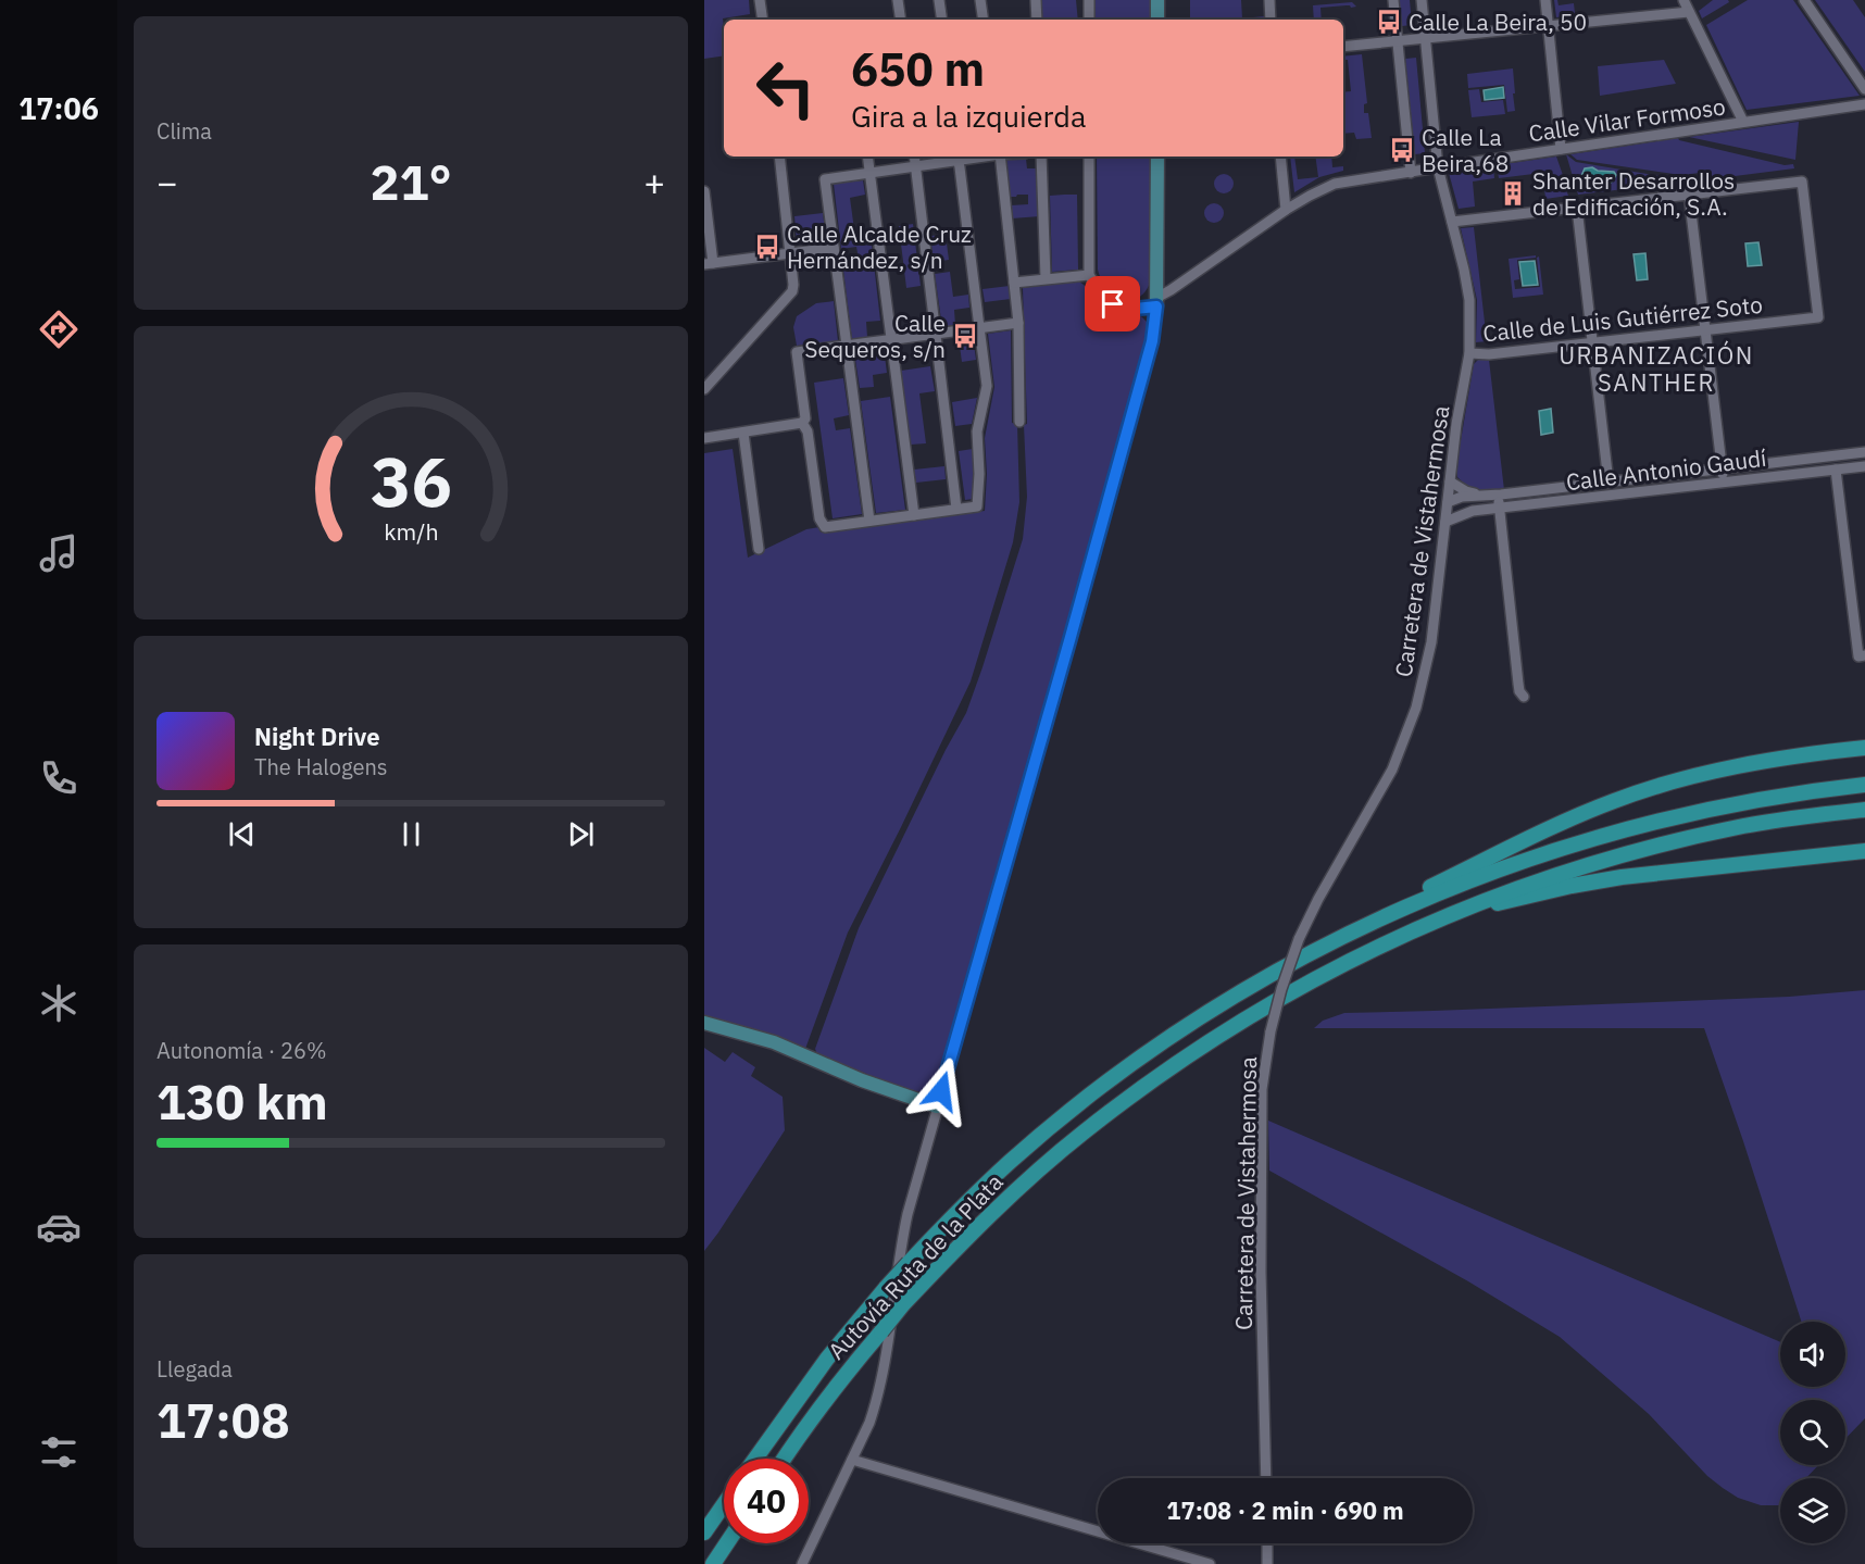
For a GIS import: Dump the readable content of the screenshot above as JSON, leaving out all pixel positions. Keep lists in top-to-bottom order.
{
  "streets": {
    "highway": ["Autovía Ruta de la Plata"],
    "street": [
      "Calle Vilar Formoso",
      "Calle de Luis Gutiérrez Soto",
      "Calle Antonio Gaudí",
      "Carretera de Vistahermosa"
    ]
  },
  "crossings": [
    ["Calle Vilar Formoso", "Carretera de Vistahermosa"],
    ["Calle de Luis Gutiérrez Soto", "Carretera de Vistahermosa"],
    ["Calle Antonio Gaudí", "Carretera de Vistahermosa"]
  ],
  "districts": ["URBANIZACIÓN SANTHER"],
  "places": {
    "bus stop": [
      "Calle La Beira, 50",
      "Calle La Beira,68",
      "Calle Alcalde Cruz Hernández, s/n",
      "Calle Sequeros, s/n"
    ],
    "building": ["Shanter Desarrollos de Edificación, S.A."]
  },
  "page": {
    "tabs": "17:06",
    "tile": [
      "Clima",
      ["Autonomía · 26%", "130 km"],
      ["Llegada", "17:08"]
    ],
    "turn": ["650 m", "Gira a la izquierda"],
    "heat": ["−", "21°", "+"],
    "song": ["Night Drive", "The Halogens"],
    "limit": "40",
    "trip": "17:08 · 2 min · 690 m",
    "gauge": ["36", "km/h"]
  }
}
